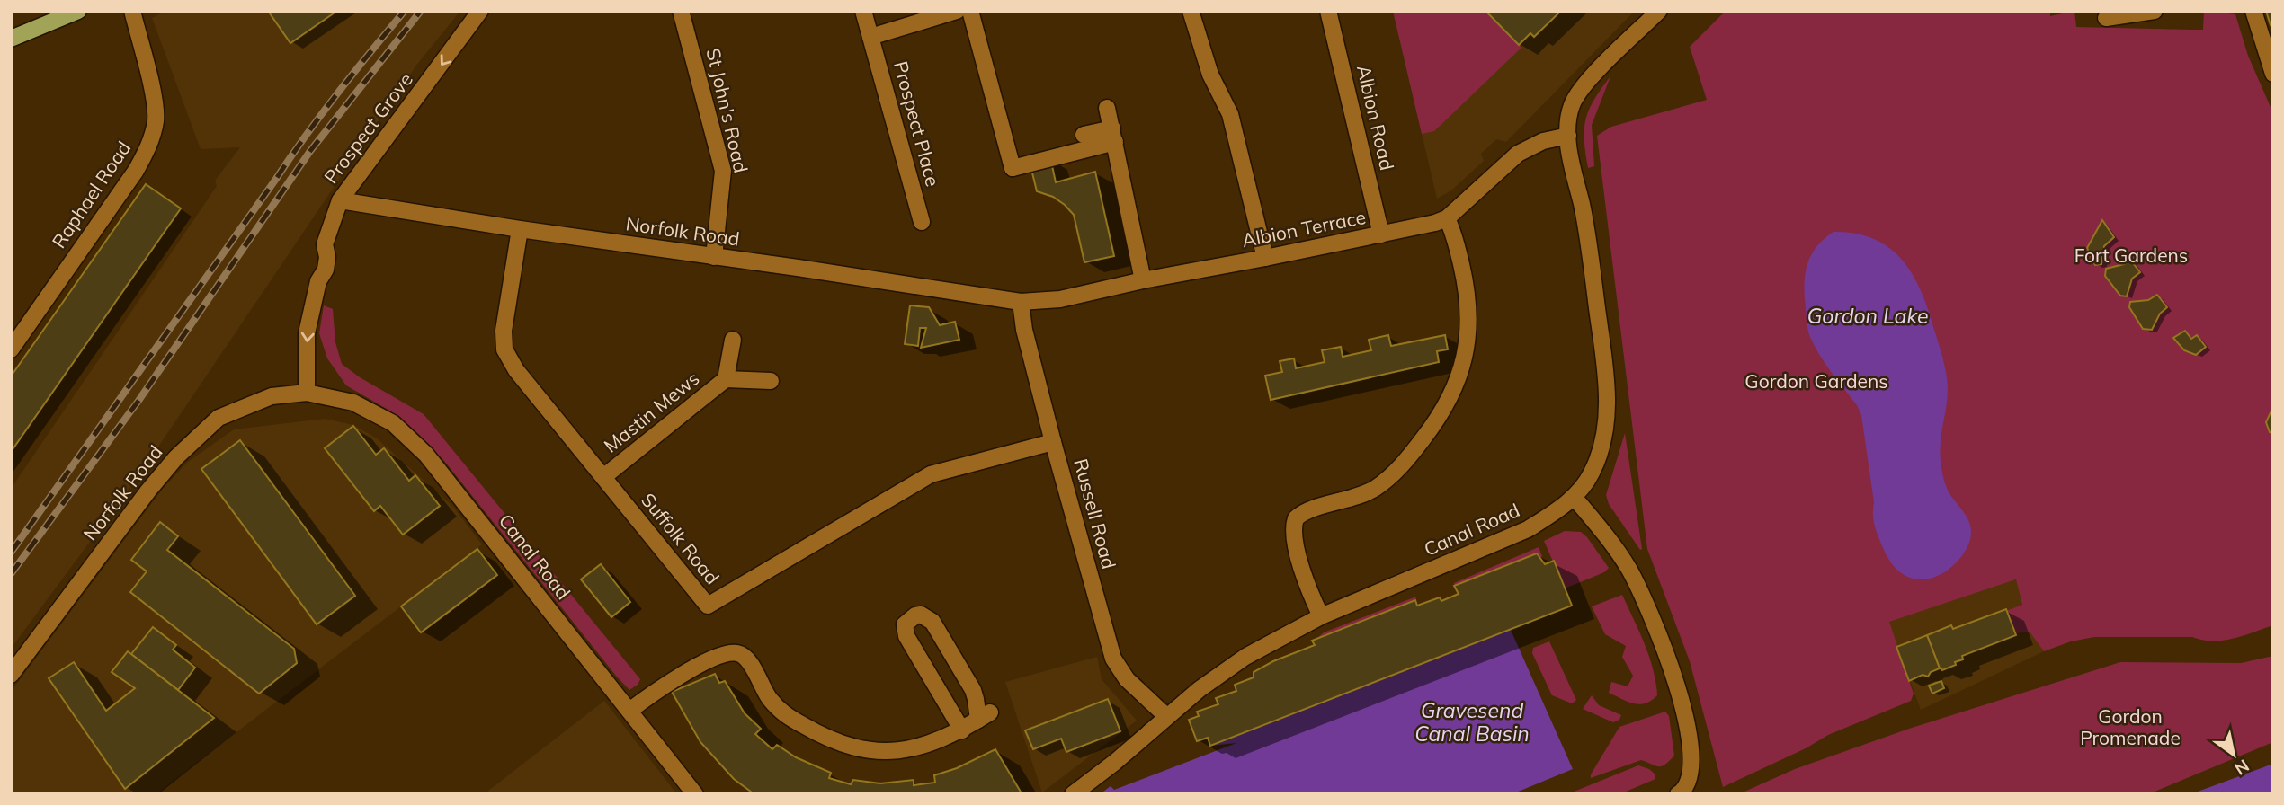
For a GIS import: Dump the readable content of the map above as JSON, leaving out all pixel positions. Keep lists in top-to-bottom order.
{
  "streets": {
    "street": [
      "St John's Road",
      "Albion Road",
      "Prospect Place",
      "Prospect Grove",
      "Raphael Road",
      "Albion Terrace",
      "Norfolk Road",
      "Mastin Mews",
      "Russell Road",
      "Canal Road",
      "Suffolk Road"
    ]
  },
  "crossings": [
    ["St John's Road", "Norfolk Road"],
    ["Albion Road", "Albion Terrace"],
    ["Prospect Grove", "Norfolk Road"],
    ["Prospect Grove", "Canal Road"],
    ["Albion Terrace", "Norfolk Road"],
    ["Albion Terrace", "Russell Road"],
    ["Albion Terrace", "Canal Road"],
    ["Norfolk Road", "Russell Road"],
    ["Norfolk Road", "Canal Road"],
    ["Norfolk Road", "Suffolk Road"],
    ["Mastin Mews", "Suffolk Road"],
    ["Russell Road", "Canal Road"],
    ["Russell Road", "Suffolk Road"]
  ],
  "one_way": ["Prospect Grove"],
  "water": ["Gordon Lake", "Gravesend Canal Basin"],
  "parks": ["Fort Gardens", "Gordon Gardens", "Gordon Promenade"],
  "north": "bottom right"
}
